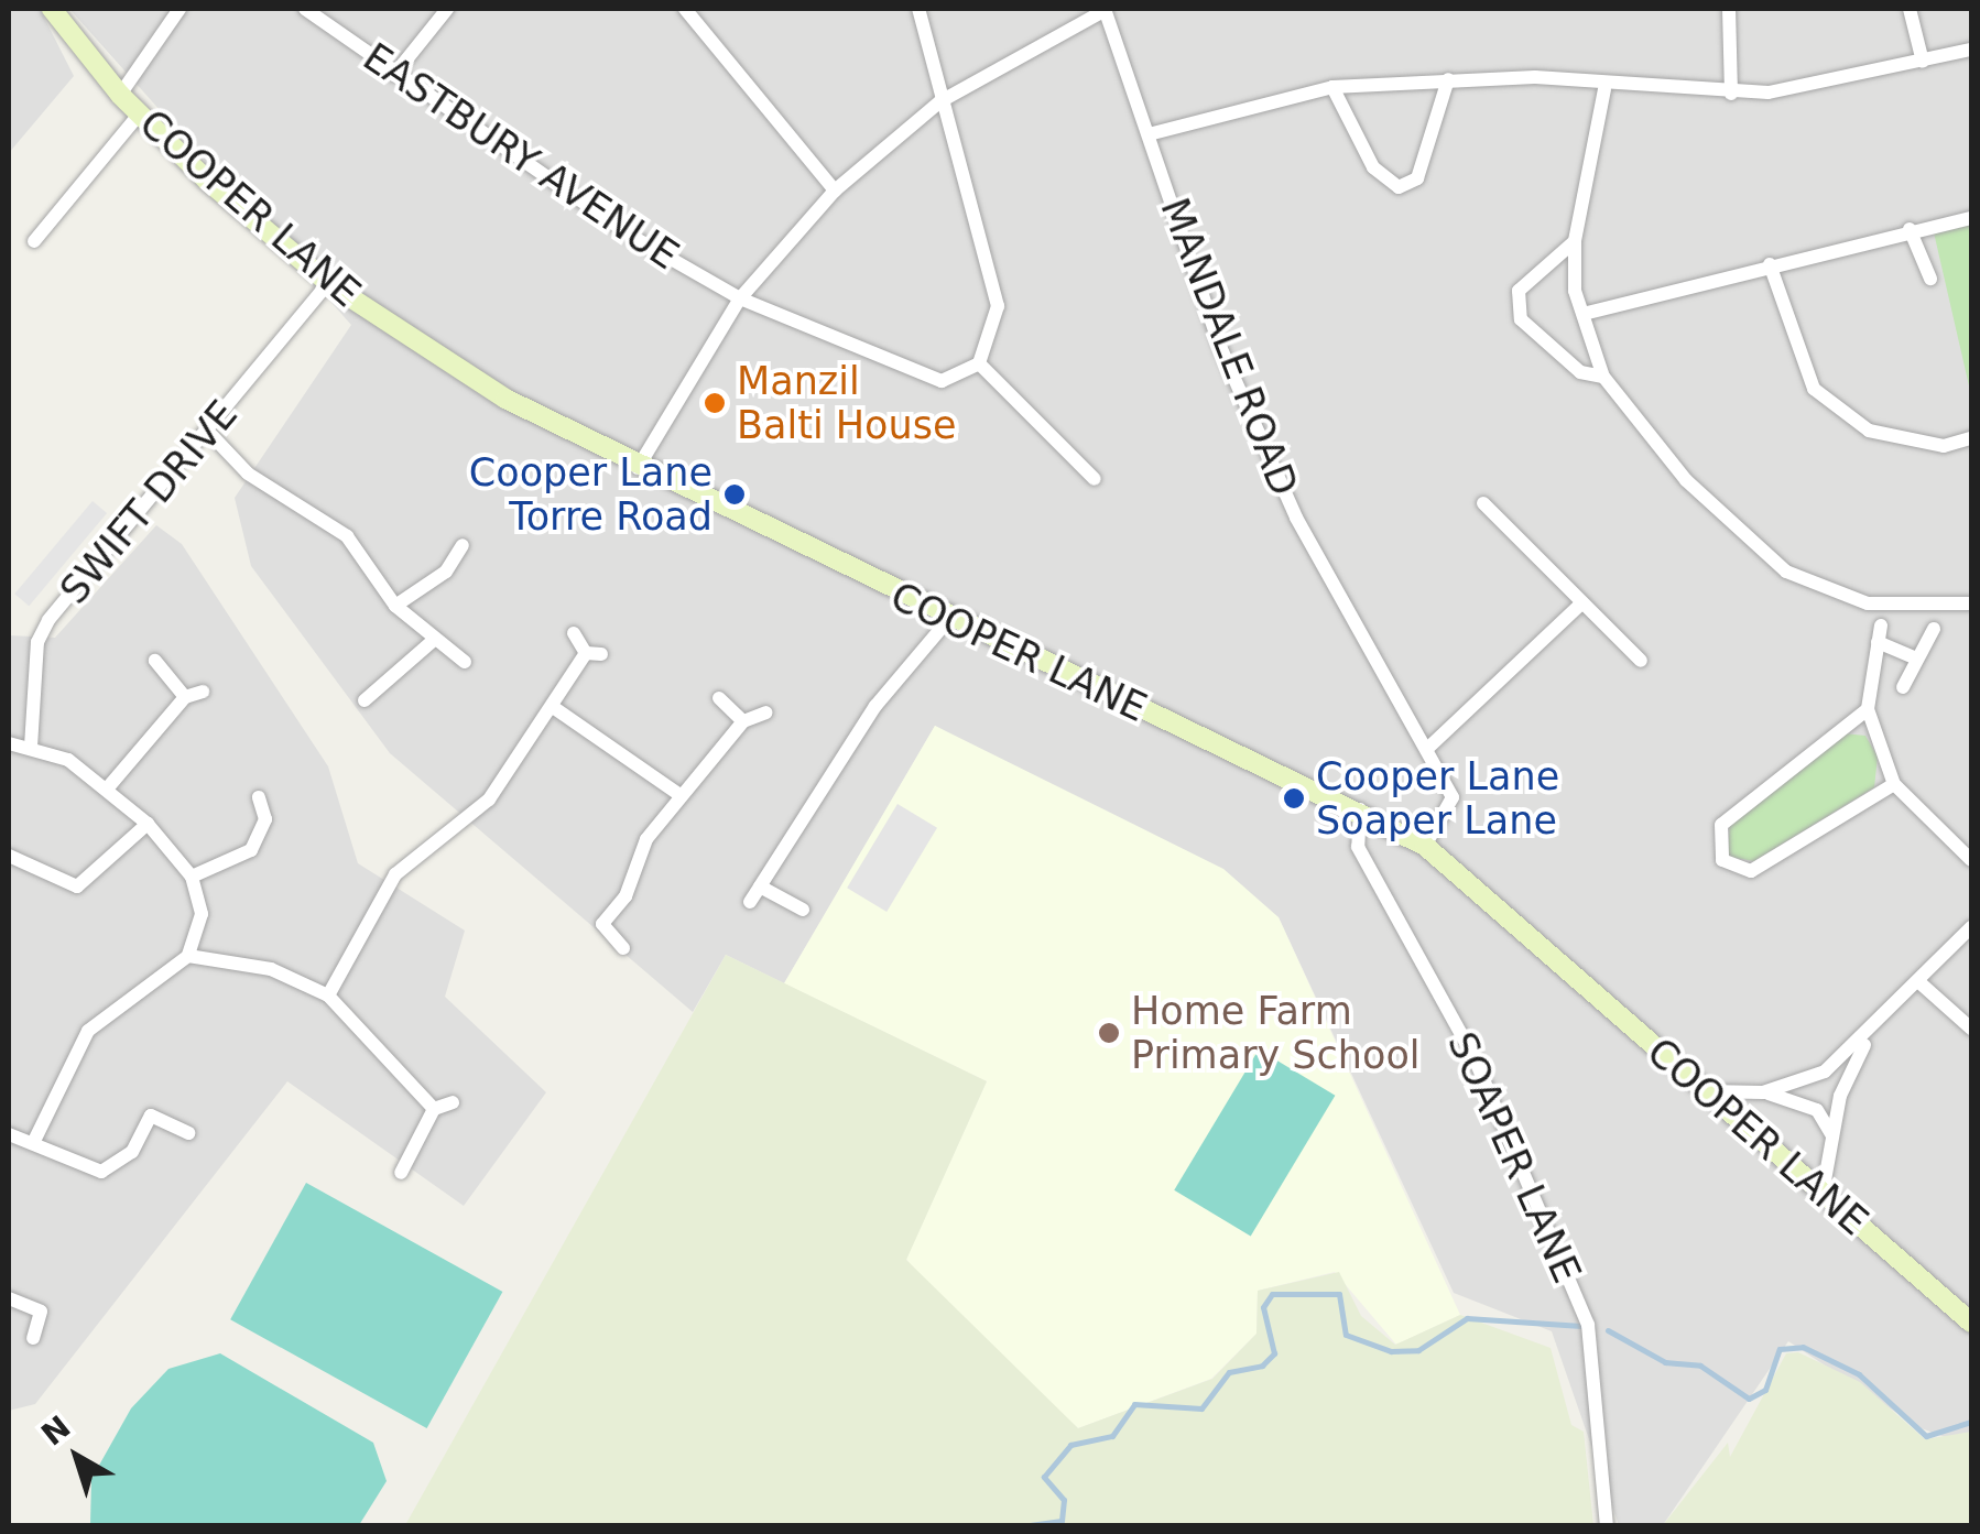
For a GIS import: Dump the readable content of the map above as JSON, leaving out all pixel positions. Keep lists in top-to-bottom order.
{
  "streets": {
    "main road": ["COOPER LANE"],
    "street": [
      "EASTBURY AVENUE",
      "MANDALE ROAD",
      "SWIFT DRIVE",
      "SOAPER LANE"
    ]
  },
  "crossings": [
    ["COOPER LANE", "MANDALE ROAD"],
    ["COOPER LANE", "SWIFT DRIVE"],
    ["COOPER LANE", "SOAPER LANE"]
  ],
  "places": [
    "Manzil Balti House",
    "Cooper Lane Torre Road",
    "Cooper Lane Soaper Lane",
    "Home Farm Primary School"
  ],
  "north": "top left"
}
